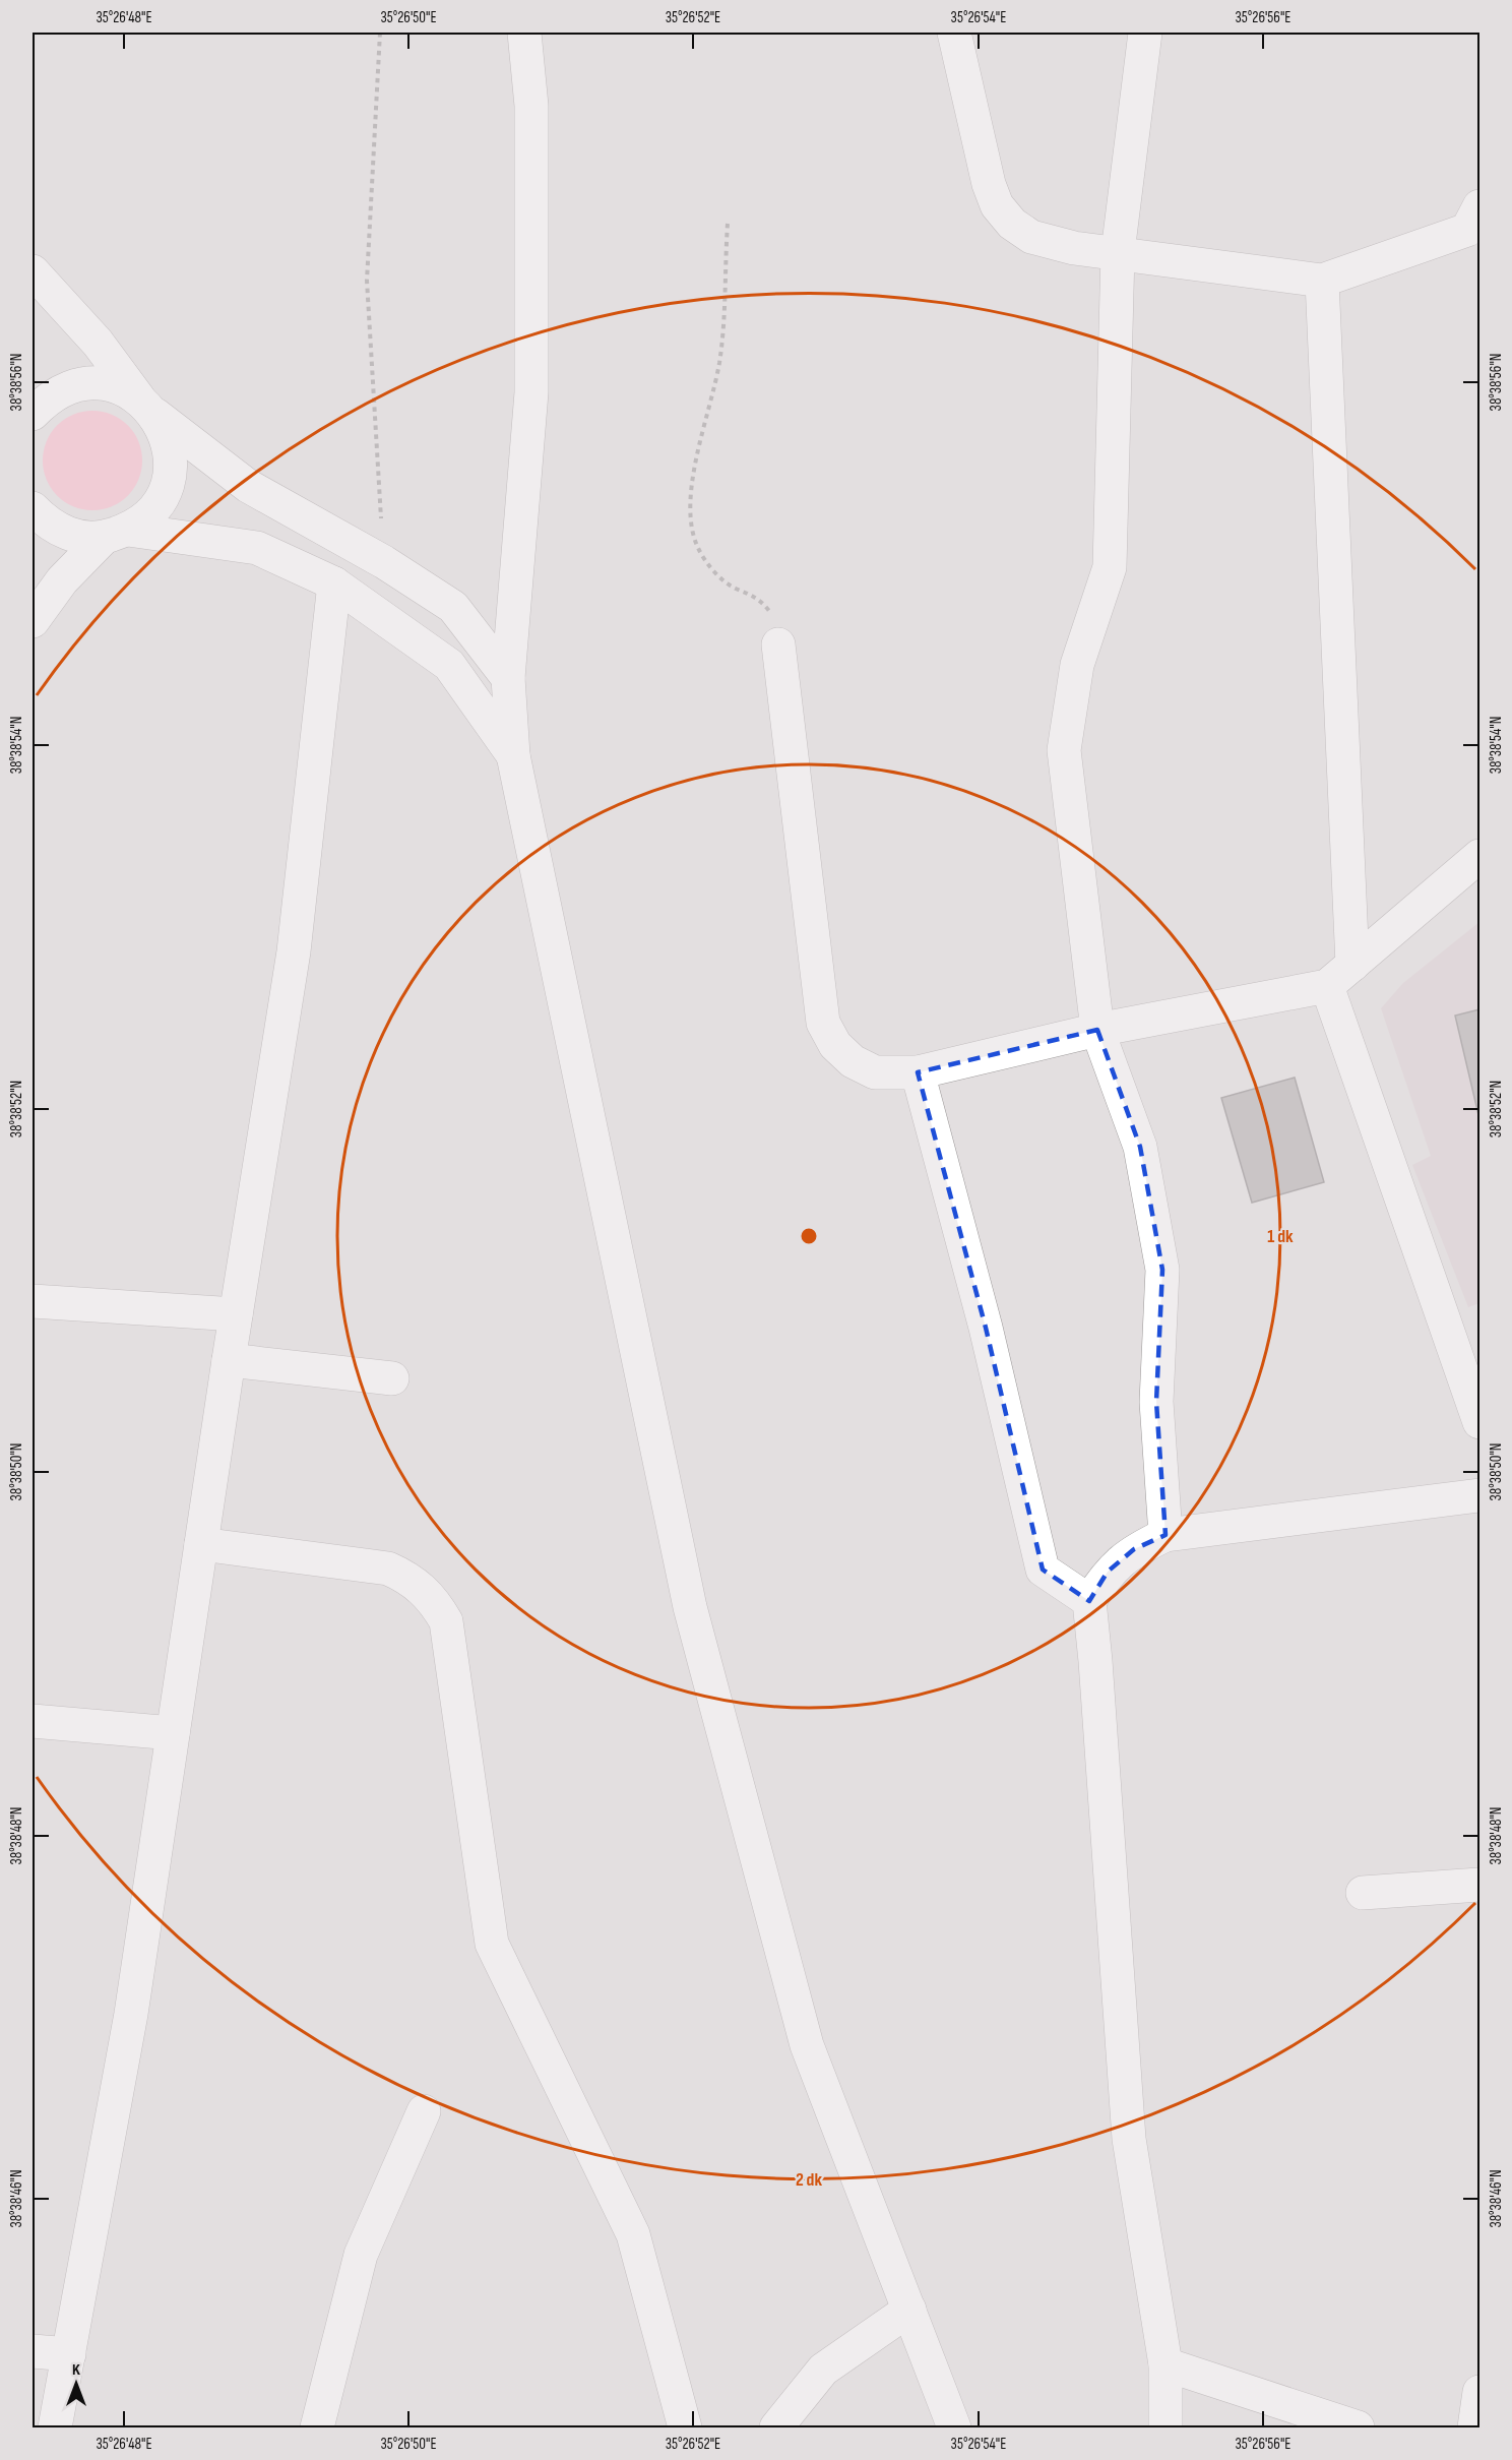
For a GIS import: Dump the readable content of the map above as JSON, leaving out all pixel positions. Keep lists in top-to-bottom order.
{
  "north": "top",
  "coordinates": [
    "35°26'48\"E",
    "35°26'50\"E",
    "35°26'52\"E",
    "35°26'54\"E",
    "35°26'56\"E",
    "38°38'56\"N",
    "38°38'54\"N",
    "38°38'52\"N",
    "38°38'50\"N",
    "38°38'48\"N",
    "38°38'46\"N"
  ],
  "rings": ["1 dk", "2 dk"]
}
